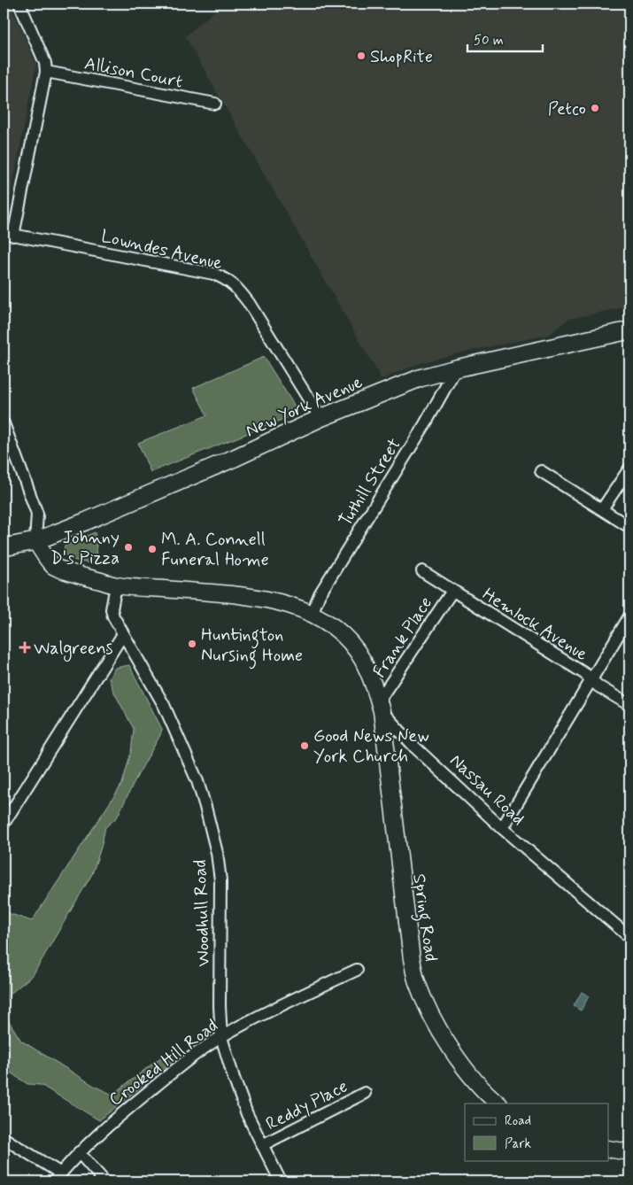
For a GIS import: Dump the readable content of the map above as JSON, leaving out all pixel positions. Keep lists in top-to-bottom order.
{
  "streets": {
    "main road": ["New York Avenue", "Nassau Road", "Spring Road"],
    "street": [
      "Allison Court",
      "Lowndes Avenue",
      "Tuthill Street",
      "Hemlock Avenue",
      "Frank Place",
      "Woodhull Road",
      "Crooked Hill Road",
      "Reddy Place"
    ]
  },
  "crossings": [
    ["Lowndes Avenue", "New York Avenue"],
    ["New York Avenue", "Tuthill Street"],
    ["New York Avenue", "Nassau Road"],
    ["Tuthill Street", "Nassau Road"],
    ["Hemlock Avenue", "Frank Place"],
    ["Frank Place", "Nassau Road"],
    ["Frank Place", "Spring Road"],
    ["Nassau Road", "Woodhull Road"],
    ["Nassau Road", "Spring Road"],
    ["Woodhull Road", "Crooked Hill Road"],
    ["Woodhull Road", "Reddy Place"]
  ],
  "places": {
    "other": [
      "ShopRite",
      "Petco",
      "Johnny D's Pizza",
      "M. A. Connell Funeral Home",
      "Huntington Nursing Home",
      "Good News New York Church"
    ],
    "health": ["Walgreens"]
  },
  "legend": ["Road", "Park"],
  "scale_bar": "50 m"
}
